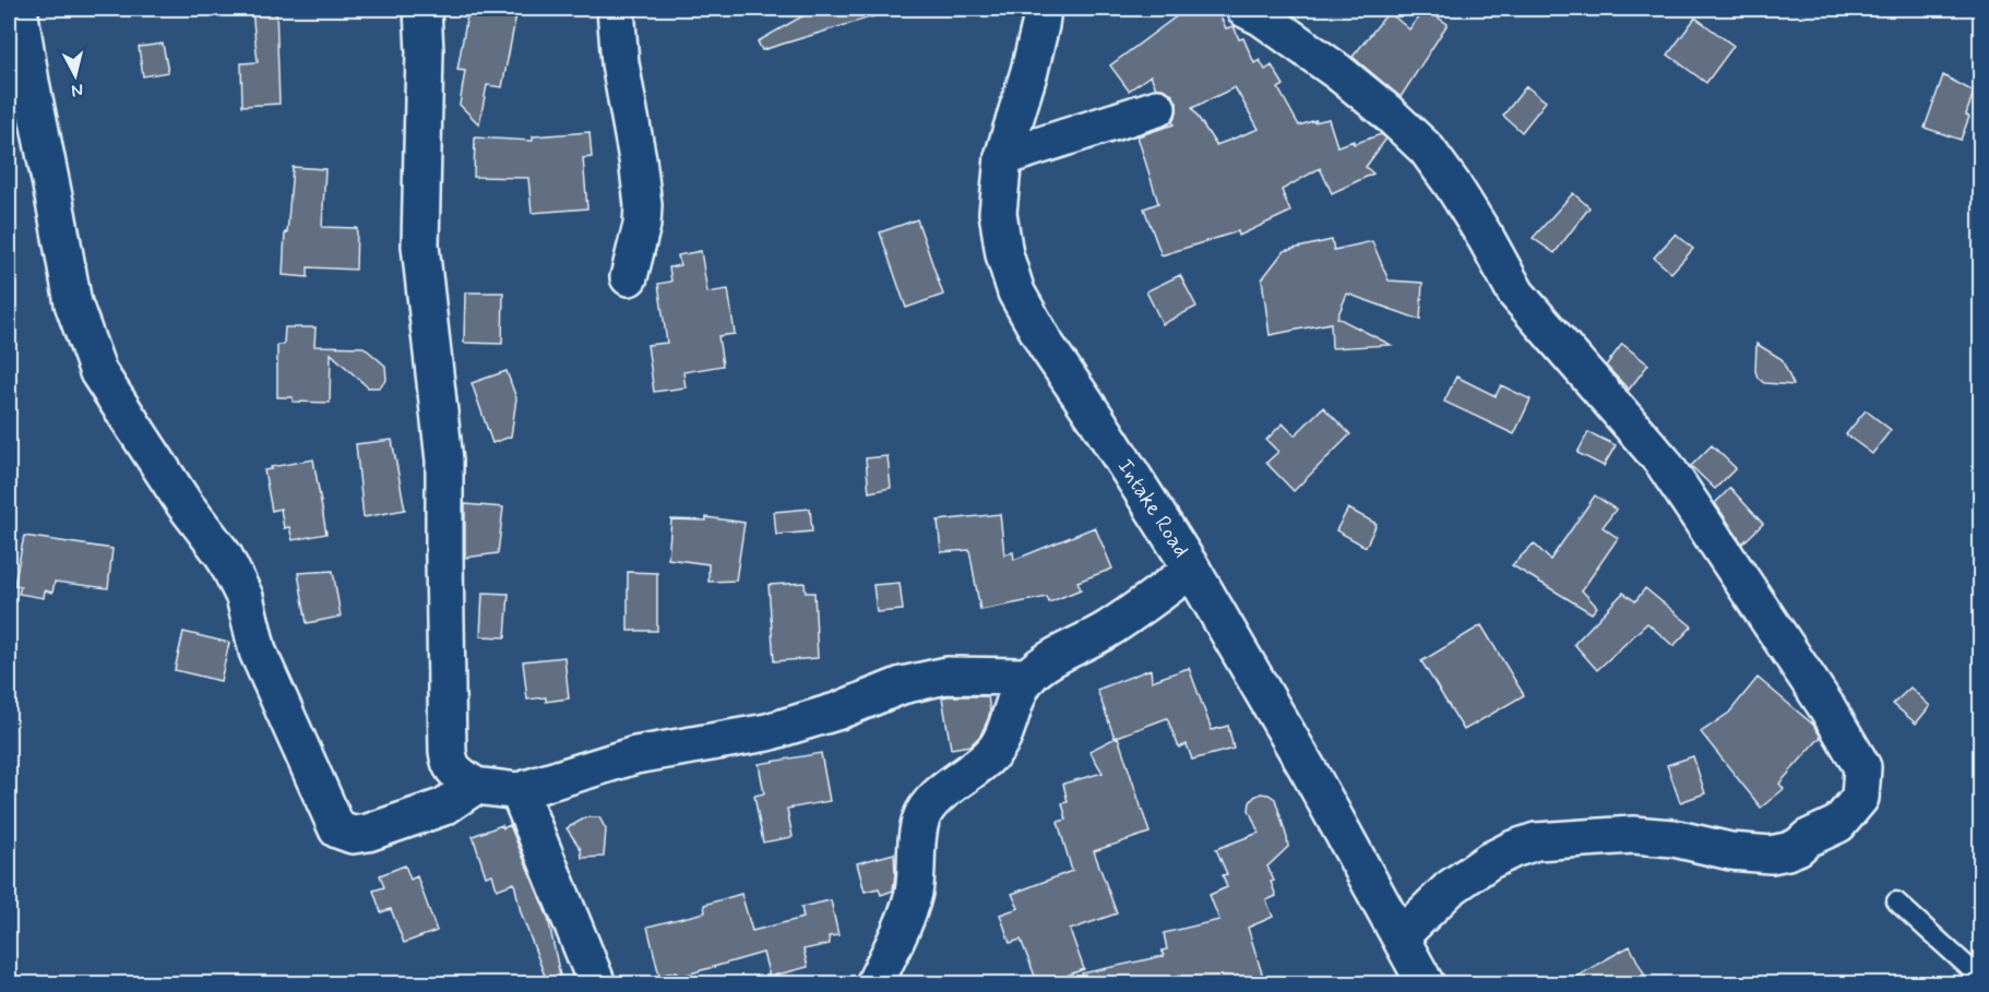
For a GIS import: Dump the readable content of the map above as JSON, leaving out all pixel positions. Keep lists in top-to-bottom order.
{
  "streets": {
    "street": ["Intake Road"]
  },
  "north": "bottom"
}
